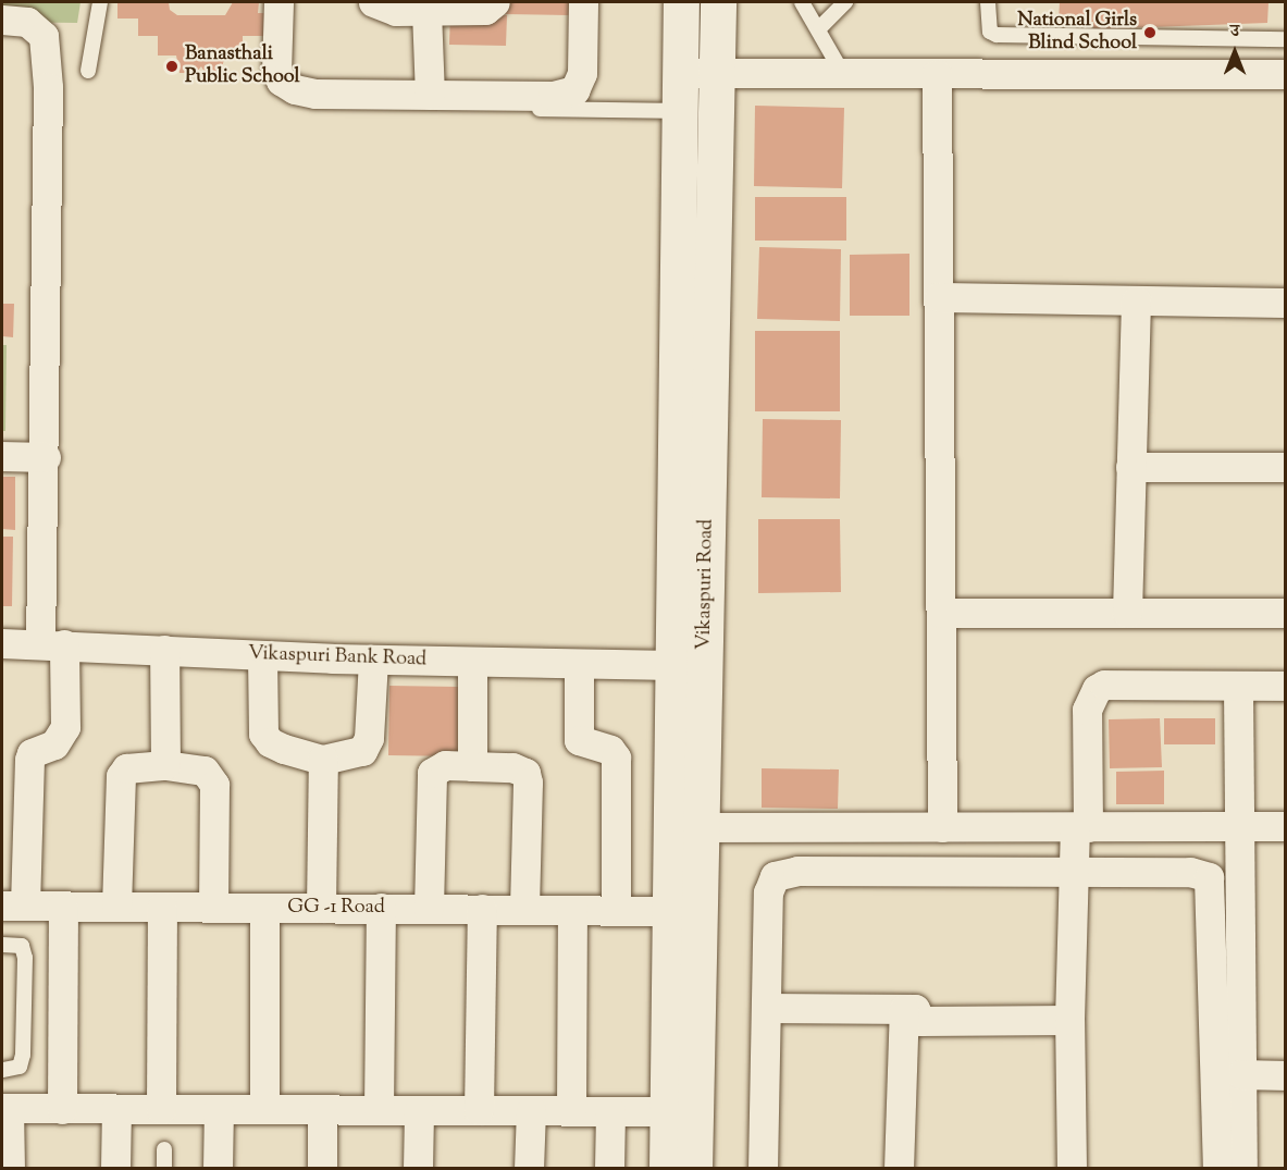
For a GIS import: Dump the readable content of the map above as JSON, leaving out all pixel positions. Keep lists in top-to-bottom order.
{
  "streets": {
    "street": ["Vikaspuri Road", "Vikaspuri Bank Road", "GG -1 Road"]
  },
  "crossings": [
    ["Vikaspuri Road", "Vikaspuri Bank Road"],
    ["Vikaspuri Road", "GG -1 Road"]
  ],
  "places": ["National Girls Blind School", "Banasthali Public School"],
  "north": "top"
}
